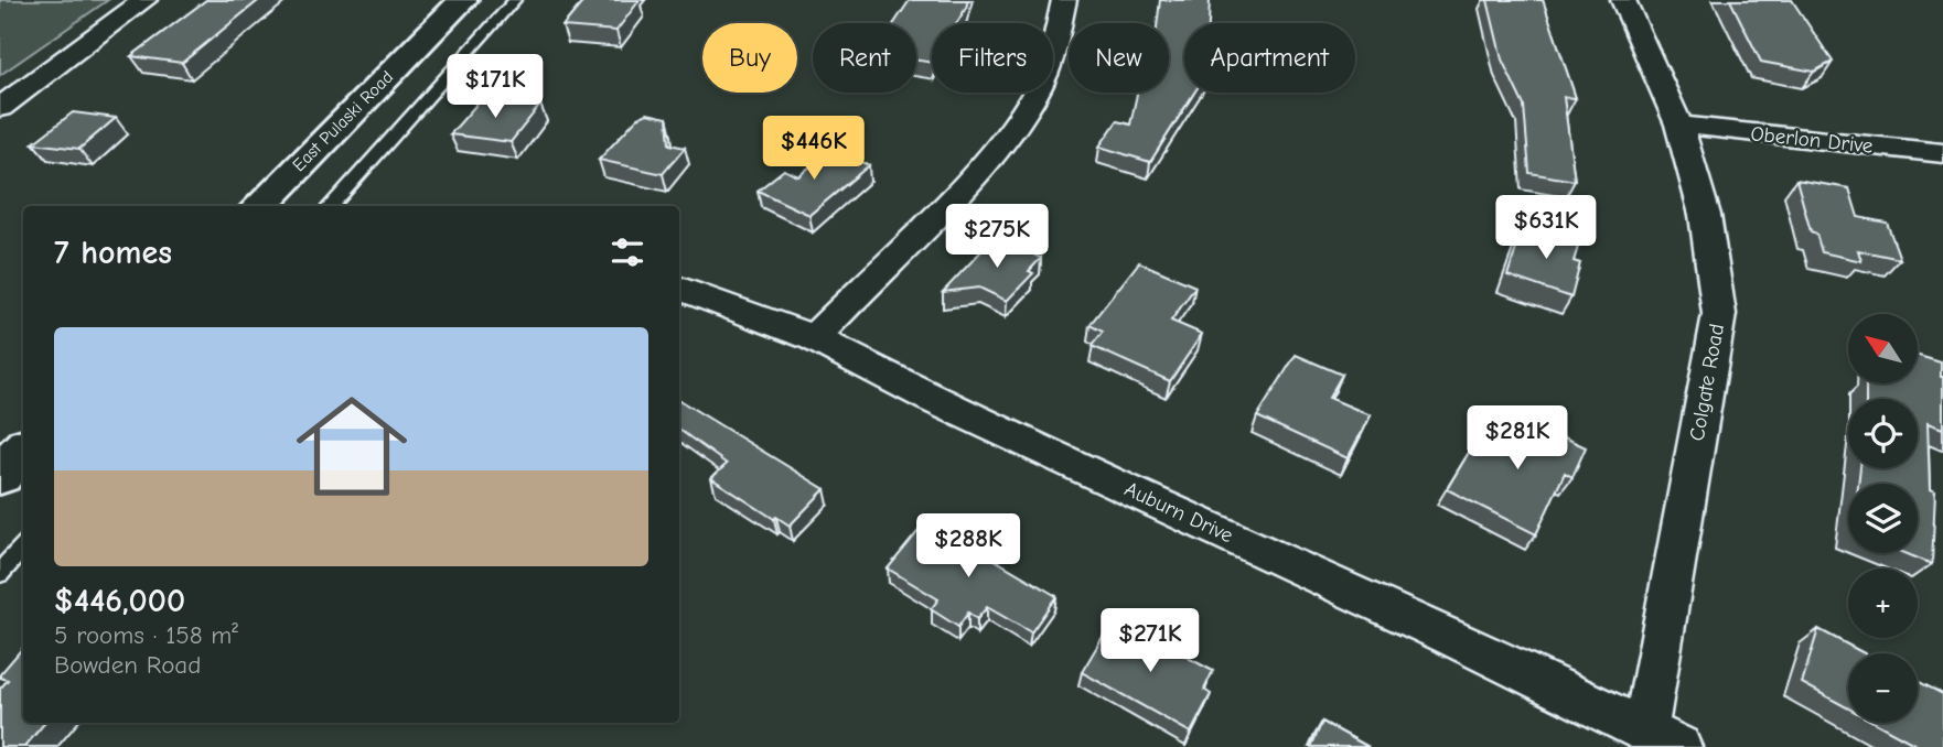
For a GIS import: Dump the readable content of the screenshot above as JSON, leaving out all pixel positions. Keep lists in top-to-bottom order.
{
  "streets": {
    "main road": ["East Pulaski Road"],
    "street": ["Oberlon Drive", "Colgate Road", "Auburn Drive"]
  },
  "crossings": [
    ["Oberlon Drive", "Colgate Road"],
    ["Colgate Road", "Auburn Drive"]
  ],
  "north": "top left",
  "page": {
    "chip": [
      "Buy",
      "Rent",
      "Filters",
      "New",
      "Apartment"
    ],
    "price": [
      "$171K",
      "$446K",
      "$631K",
      "$275K",
      "$281K",
      "$288K",
      "$271K"
    ],
    "heading": "7 homes",
    "list": [
      {
        "name": "$446,000",
        "note": "5 rooms · 158 m² · Bowden Road"
      }
    ],
    "map_buttons": ["+", "−"]
  }
}
